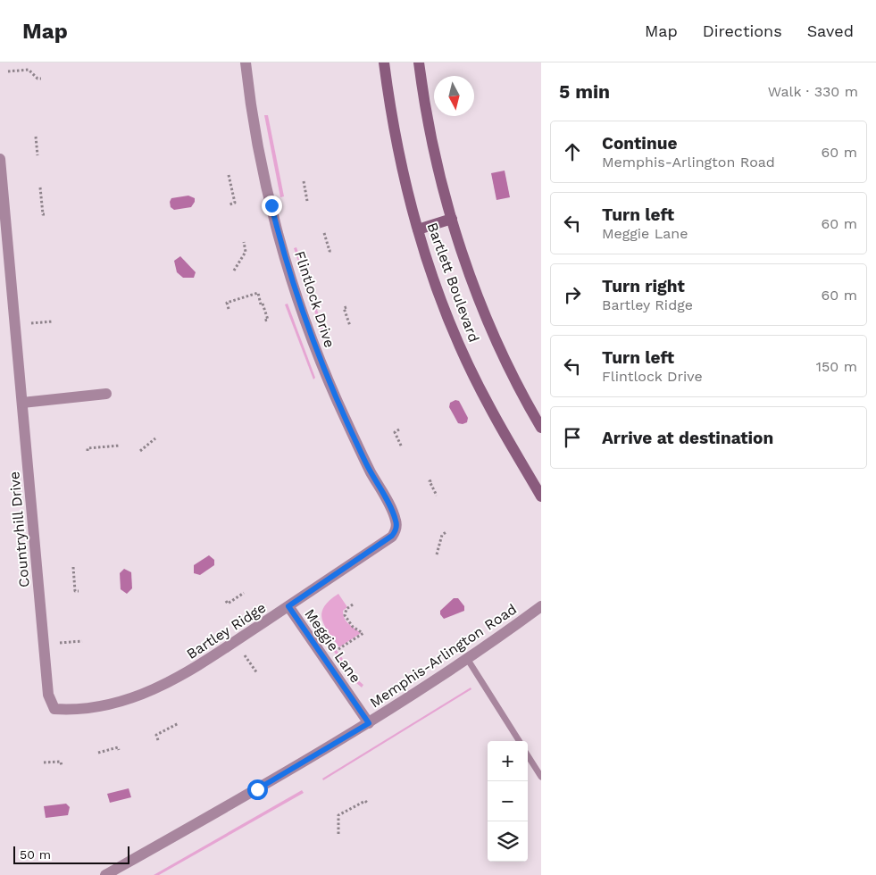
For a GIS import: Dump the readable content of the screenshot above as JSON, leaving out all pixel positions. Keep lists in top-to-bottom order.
{
  "streets": {
    "main road": ["Bartlett Boulevard"],
    "street": [
      "Flintlock Drive",
      "Countryhill Drive",
      "Bartley Ridge",
      "Meggie Lane",
      "Memphis-Arlington Road"
    ]
  },
  "crossings": [
    ["Flintlock Drive", "Bartley Ridge"],
    ["Countryhill Drive", "Bartley Ridge"],
    ["Bartley Ridge", "Meggie Lane"],
    ["Meggie Lane", "Memphis-Arlington Road"]
  ],
  "scale_bar": "50 m",
  "north": "bottom",
  "page": {
    "header": "Map",
    "nav": ["Map", "Directions", "Saved"],
    "heading": ["5 min", "Walk · 330 m"],
    "list": [
      ["Continue", "Memphis-Arlington Road", "60 m"],
      ["Turn left", "Meggie Lane", "60 m"],
      ["Turn right", "Bartley Ridge", "60 m"],
      ["Turn left", "Flintlock Drive", "150 m"],
      "Arrive at destination"
    ],
    "map_buttons": ["+", "−"],
    "scale": "50 m"
  }
}
